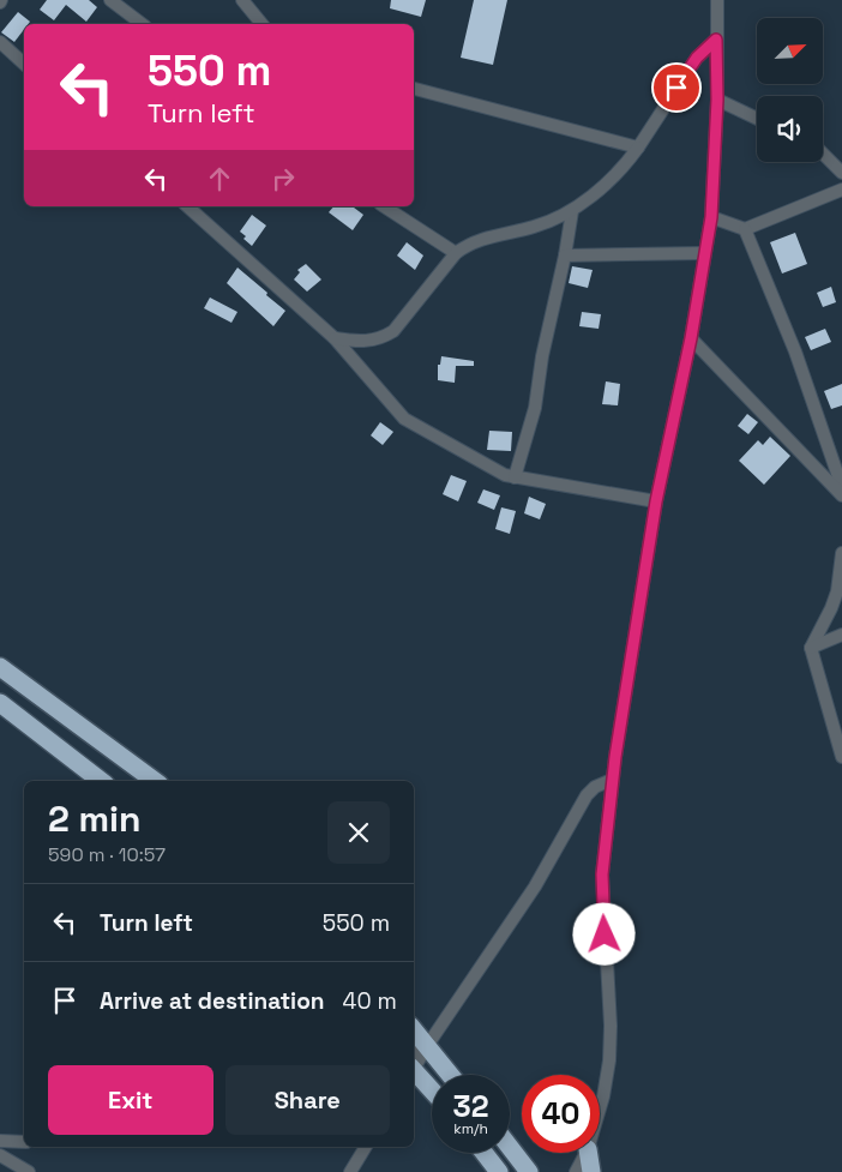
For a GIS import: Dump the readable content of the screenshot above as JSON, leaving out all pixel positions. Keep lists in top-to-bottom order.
{
  "north": "top right",
  "page": {
    "turn": ["550 m", "Turn left"],
    "heading": ["2 min", "590 m · 10:57"],
    "list": [
      {
        "name": "Turn left",
        "value": "550 m"
      },
      {
        "name": "Arrive at destination",
        "value": "40 m"
      }
    ],
    "buttons": ["Exit", "Share"],
    "speed": "32 km/h",
    "limit": "40"
  }
}
